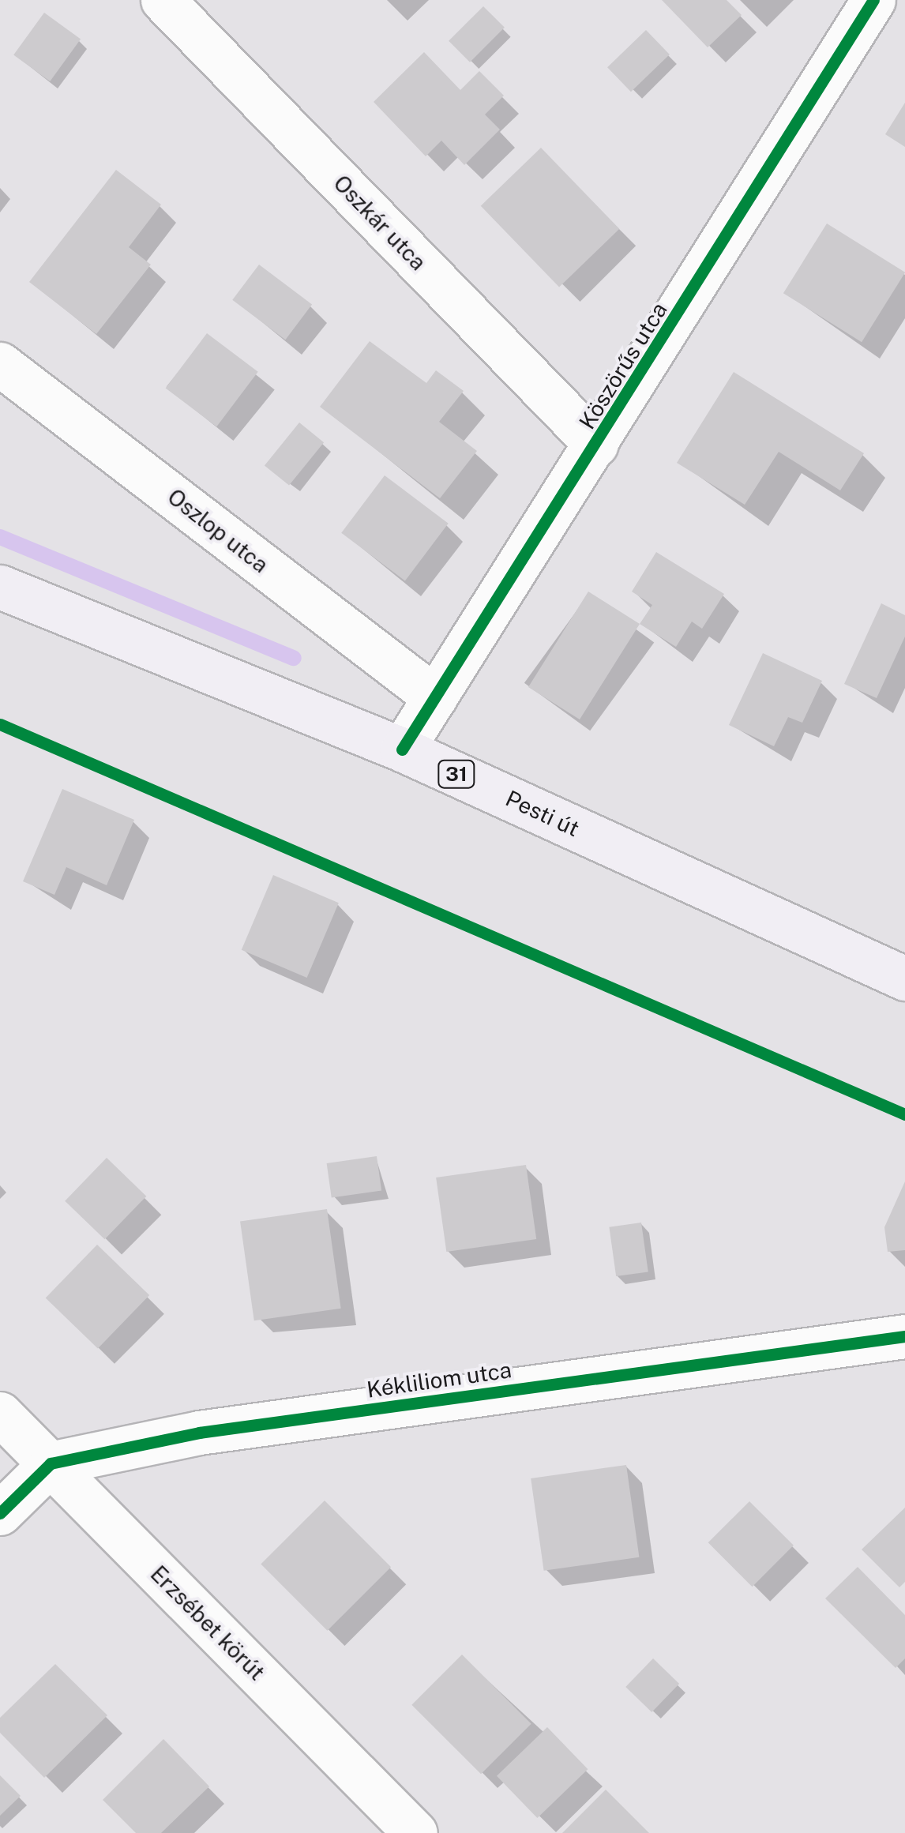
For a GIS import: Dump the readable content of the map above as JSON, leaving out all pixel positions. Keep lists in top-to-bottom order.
{
  "streets": {
    "main road": ["31", "Pesti út"],
    "street": [
      "Oszkár utca",
      "Köszörűs utca",
      "Oszlop utca",
      "Kékliliom utca",
      "Erzsébet körút"
    ]
  },
  "crossings": [
    ["Oszkár utca", "Köszörűs utca"],
    ["Köszörűs utca", "Oszlop utca"],
    ["Köszörűs utca", "Pesti út"],
    ["Kékliliom utca", "Erzsébet körút"]
  ]
}
